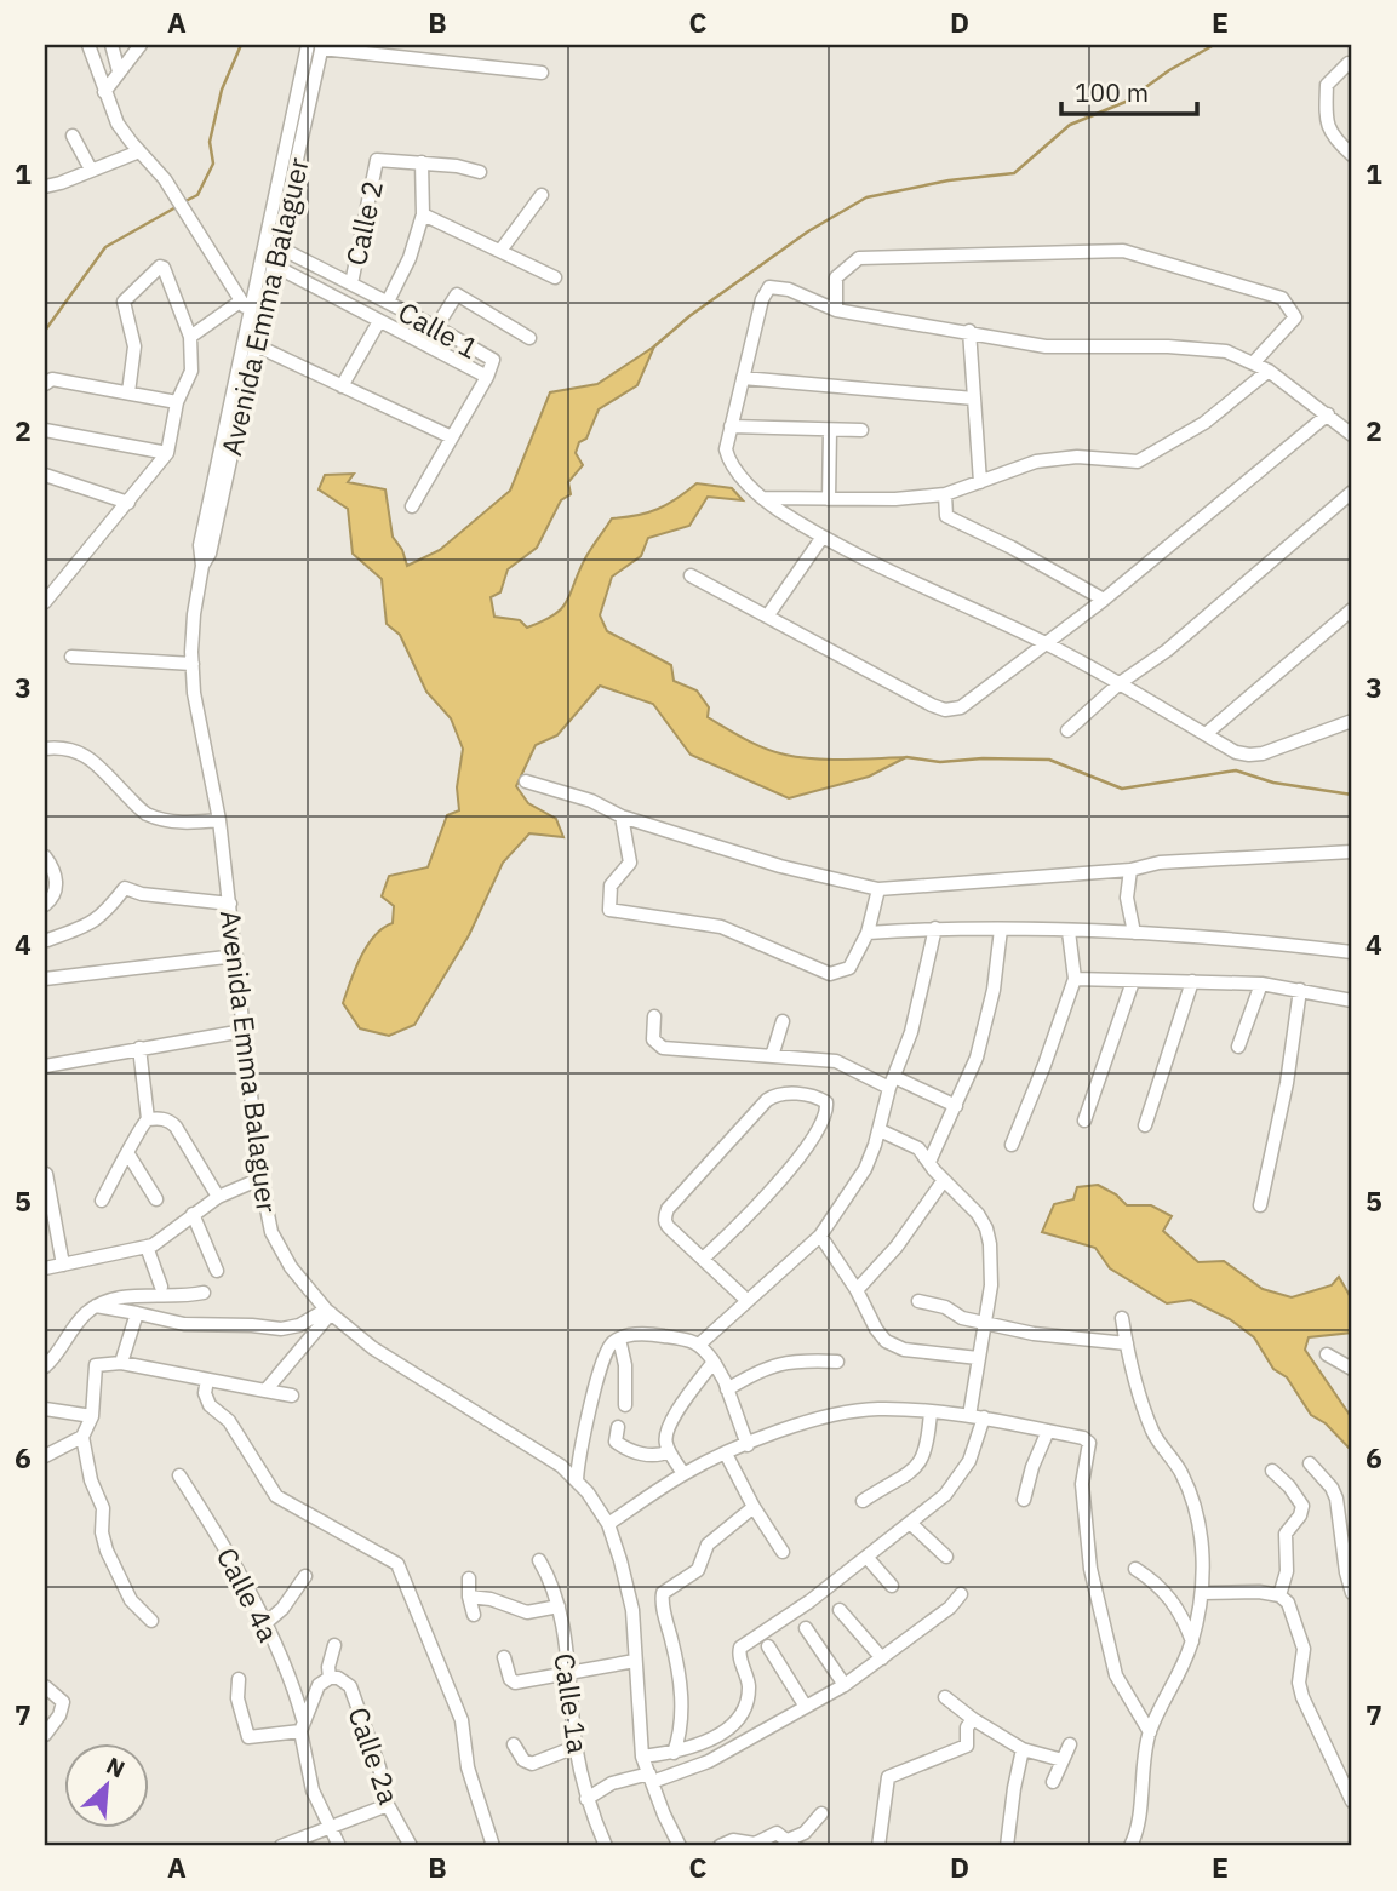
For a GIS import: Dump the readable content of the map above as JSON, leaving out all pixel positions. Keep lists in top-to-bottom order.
{
  "streets": {
    "street": [
      "Calle 2",
      "Avenida Emma Balaguer",
      "Calle 1",
      "Calle 4a",
      "Calle 1a",
      "Calle 2a"
    ]
  },
  "crossings": [
    ["Calle 2", "Calle 1"],
    ["Avenida Emma Balaguer", "Calle 1"]
  ],
  "scale_bar": "100 m",
  "north": "top right",
  "grid": {
    "columns": [
      "A",
      "B",
      "C",
      "D",
      "E"
    ],
    "rows": [
      "1",
      "2",
      "3",
      "4",
      "5",
      "6",
      "7"
    ]
  }
}
